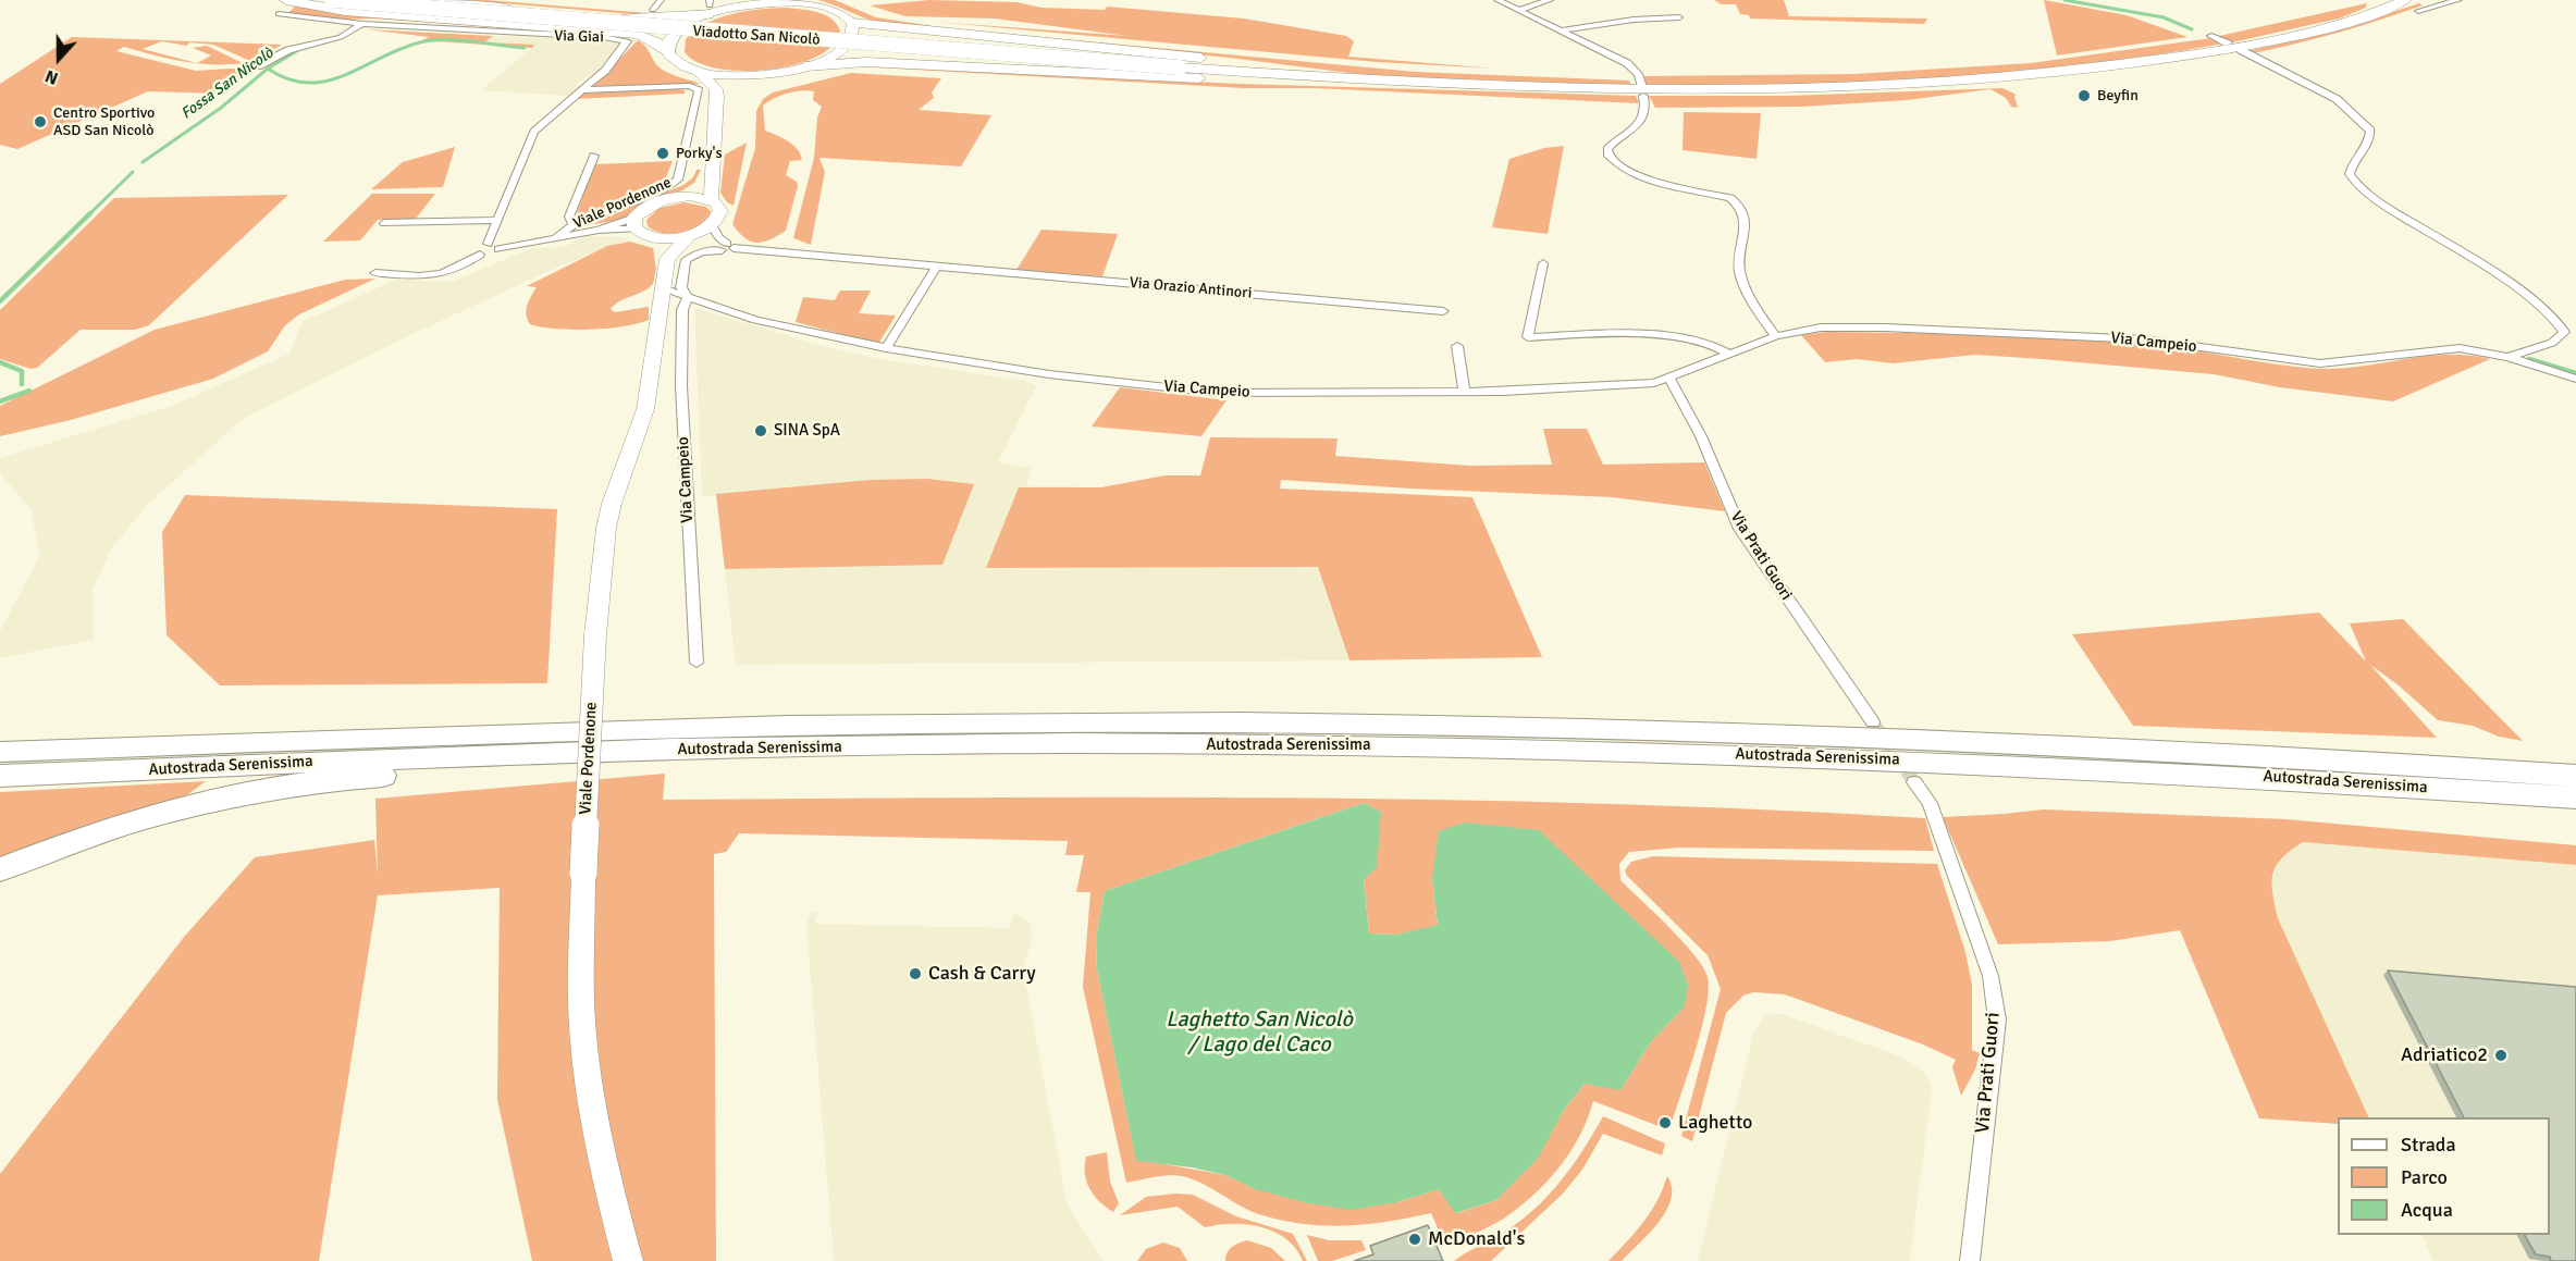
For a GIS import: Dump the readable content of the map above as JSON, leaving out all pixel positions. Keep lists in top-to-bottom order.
{
  "streets": {
    "highway": ["Viadotto San Nicolò", "Autostrada Serenissima"],
    "main road": ["Viale Pordenone"],
    "street": [
      "Via Giai",
      "Via Orazio Antinori",
      "Via Campeio",
      "Via Prati Guori"
    ]
  },
  "crossings": [
    ["Via Giai", "Viale Pordenone"],
    ["Viale Pordenone", "Via Campeio"],
    ["Via Orazio Antinori", "Via Campeio"],
    ["Via Campeio", "Via Prati Guori"]
  ],
  "water": ["Fossa San Nicolò", "Laghetto San Nicolò / Lago del Caco"],
  "places": [
    "Beyfin",
    "Centro Sportivo ASD San Nicolò",
    "Porky's",
    "SINA SpA",
    "Cash & Carry",
    "Adriatico2",
    "Laghetto",
    "McDonald's"
  ],
  "legend": ["Strada", "Parco", "Acqua"],
  "north": "bottom"
}
